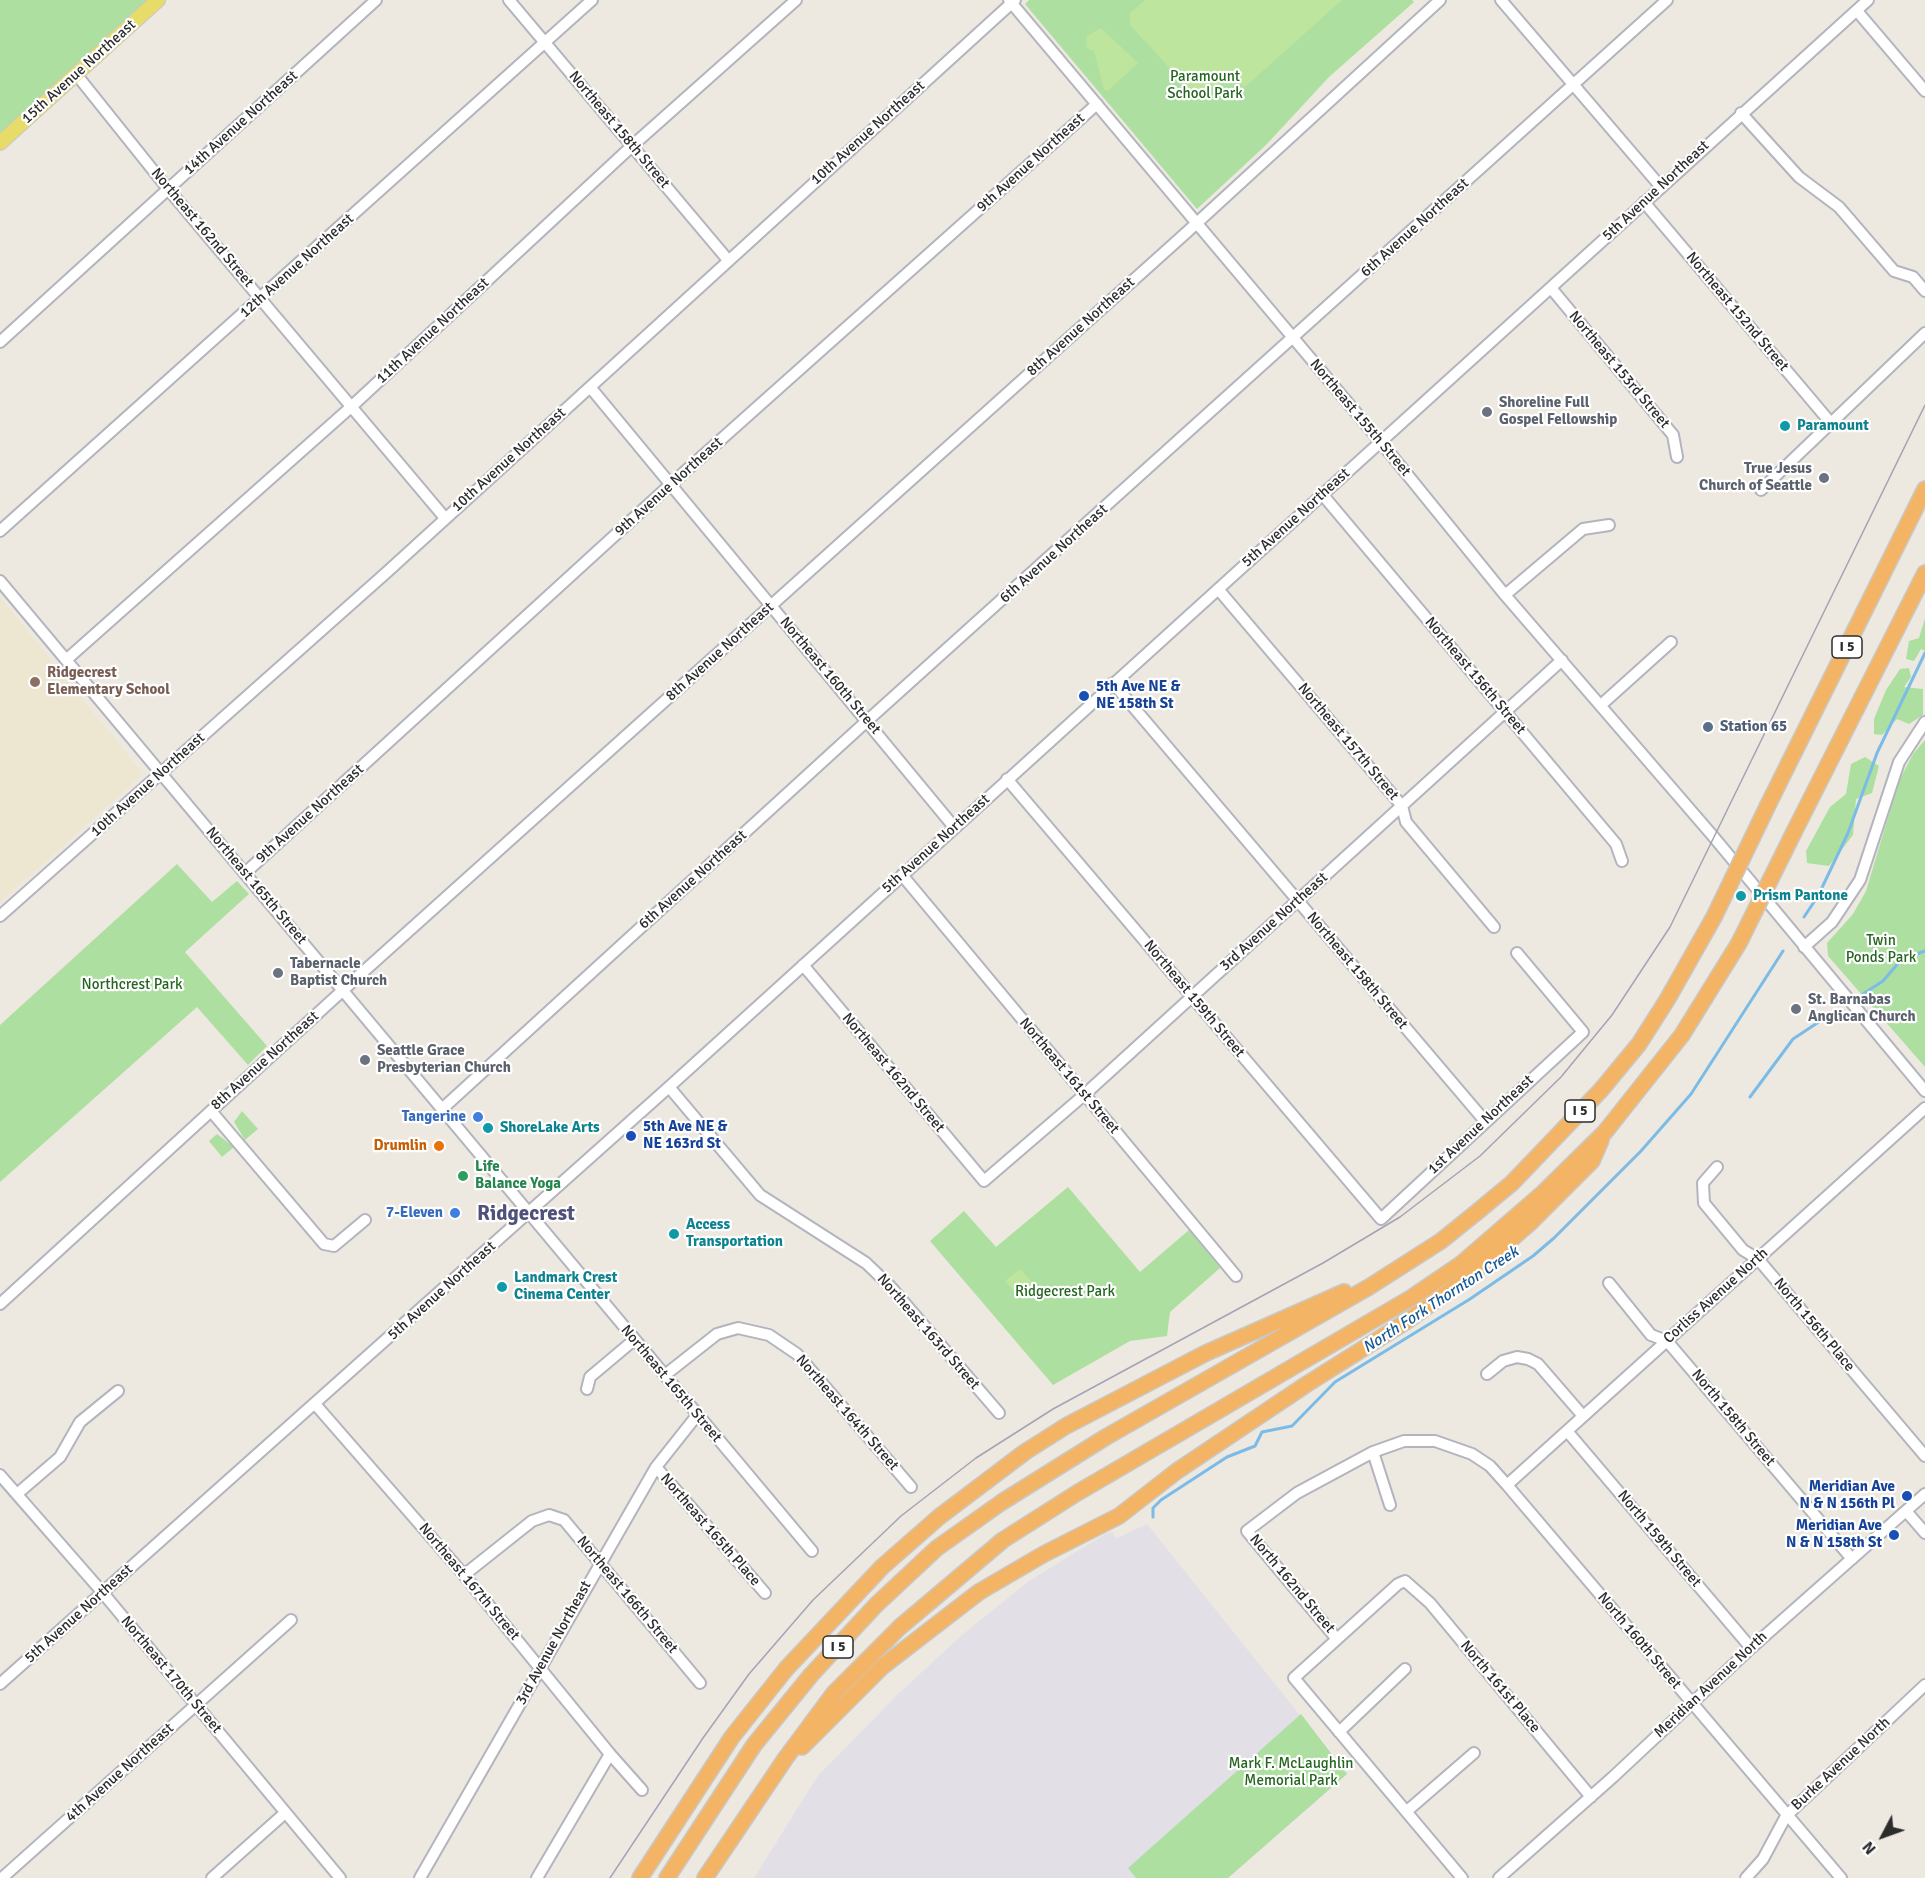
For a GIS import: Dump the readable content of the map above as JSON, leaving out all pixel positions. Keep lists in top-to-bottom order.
{
  "streets": {
    "highway": ["I 5"],
    "main road": ["15th Avenue Northeast"],
    "street": [
      "14th Avenue Northeast",
      "Northeast 158th Street",
      "10th Avenue Northeast",
      "9th Avenue Northeast",
      "5th Avenue Northeast",
      "Northeast 162nd Street",
      "6th Avenue Northeast",
      "12th Avenue Northeast",
      "Northeast 152nd Street",
      "8th Avenue Northeast",
      "11th Avenue Northeast",
      "Northeast 153rd Street",
      "Northeast 155th Street",
      "Northeast 160th Street",
      "Northeast 156th Street",
      "Northeast 157th Street",
      "Northeast 165th Street",
      "3rd Avenue Northeast",
      "Northeast 159th Street",
      "Northeast 161st Street",
      "1st Avenue Northeast",
      "Corliss Avenue North",
      "North 156th Place",
      "Northeast 163rd Street",
      "Northeast 164th Street",
      "North 158th Street",
      "Northeast 165th Place",
      "North 159th Street",
      "Northeast 167th Street",
      "North 162nd Street",
      "Northeast 166th Street",
      "North 160th Street",
      "Northeast 170th Street",
      "Meridian Avenue North",
      "North 161st Place",
      "Burke Avenue North",
      "4th Avenue Northeast"
    ]
  },
  "crossings": [
    ["15th Avenue Northeast", "Northeast 162nd Street"],
    ["14th Avenue Northeast", "Northeast 162nd Street"],
    ["Northeast 158th Street", "10th Avenue Northeast"],
    ["Northeast 158th Street", "5th Avenue Northeast"],
    ["Northeast 158th Street", "12th Avenue Northeast"],
    ["Northeast 158th Street", "11th Avenue Northeast"],
    ["Northeast 158th Street", "3rd Avenue Northeast"],
    ["Northeast 158th Street", "1st Avenue Northeast"],
    ["10th Avenue Northeast", "Northeast 162nd Street"],
    ["10th Avenue Northeast", "Northeast 155th Street"],
    ["10th Avenue Northeast", "Northeast 160th Street"],
    ["10th Avenue Northeast", "Northeast 165th Street"],
    ["9th Avenue Northeast", "Northeast 155th Street"],
    ["9th Avenue Northeast", "Northeast 160th Street"],
    ["9th Avenue Northeast", "Northeast 165th Street"],
    ["5th Avenue Northeast", "Northeast 162nd Street"],
    ["5th Avenue Northeast", "Northeast 152nd Street"],
    ["5th Avenue Northeast", "Northeast 153rd Street"],
    ["5th Avenue Northeast", "Northeast 155th Street"],
    ["5th Avenue Northeast", "Northeast 160th Street"],
    ["5th Avenue Northeast", "Northeast 156th Street"],
    ["5th Avenue Northeast", "Northeast 157th Street"],
    ["5th Avenue Northeast", "Northeast 165th Street"],
    ["5th Avenue Northeast", "Northeast 159th Street"],
    ["5th Avenue Northeast", "Northeast 161st Street"],
    ["5th Avenue Northeast", "Northeast 163rd Street"],
    ["5th Avenue Northeast", "Northeast 167th Street"],
    ["5th Avenue Northeast", "Northeast 170th Street"],
    ["Northeast 162nd Street", "12th Avenue Northeast"],
    ["Northeast 162nd Street", "11th Avenue Northeast"],
    ["Northeast 162nd Street", "3rd Avenue Northeast"],
    ["6th Avenue Northeast", "Northeast 155th Street"],
    ["6th Avenue Northeast", "Northeast 160th Street"],
    ["6th Avenue Northeast", "Northeast 165th Street"],
    ["8th Avenue Northeast", "Northeast 155th Street"],
    ["8th Avenue Northeast", "Northeast 160th Street"],
    ["8th Avenue Northeast", "Northeast 165th Street"],
    ["11th Avenue Northeast", "Northeast 165th Street"],
    ["Northeast 155th Street", "3rd Avenue Northeast"],
    ["Northeast 156th Street", "3rd Avenue Northeast"],
    ["Northeast 157th Street", "3rd Avenue Northeast"],
    ["Northeast 165th Street", "3rd Avenue Northeast"],
    ["Northeast 165th Street", "Northeast 164th Street"],
    ["3rd Avenue Northeast", "Northeast 159th Street"],
    ["3rd Avenue Northeast", "Northeast 161st Street"],
    ["3rd Avenue Northeast", "Northeast 165th Place"],
    ["3rd Avenue Northeast", "Northeast 167th Street"],
    ["3rd Avenue Northeast", "Northeast 166th Street"],
    ["Northeast 159th Street", "1st Avenue Northeast"],
    ["Corliss Avenue North", "North 156th Place"],
    ["Corliss Avenue North", "North 158th Street"],
    ["Corliss Avenue North", "North 159th Street"],
    ["Corliss Avenue North", "North 160th Street"],
    ["North 158th Street", "Meridian Avenue North"],
    ["North 159th Street", "Meridian Avenue North"],
    ["Northeast 167th Street", "Northeast 166th Street"],
    ["North 162nd Street", "North 160th Street"],
    ["North 162nd Street", "North 161st Place"],
    ["North 160th Street", "Meridian Avenue North"],
    ["North 160th Street", "Burke Avenue North"],
    ["Northeast 170th Street", "4th Avenue Northeast"],
    ["Meridian Avenue North", "North 161st Place"]
  ],
  "districts": ["Ridgecrest"],
  "water": ["North Fork Thornton Creek"],
  "parks": [
    "Paramount School Park",
    "Twin Ponds Park",
    "Northcrest Park",
    "Ridgecrest Park",
    "Mark F. McLaughlin Memorial Park"
  ],
  "places": [
    "Shoreline Full Gospel Fellowship",
    "Paramount",
    "True Jesus Church of Seattle",
    "Ridgecrest Elementary School",
    "5th Ave NE & NE 158th St",
    "Station 65",
    "Prism Pantone",
    "Tabernacle Baptist Church",
    "St. Barnabas Anglican Church",
    "Seattle Grace Presbyterian Church",
    "Tangerine",
    "ShoreLake Arts",
    "5th Ave NE & NE 163rd St",
    "Drumlin",
    "Life Balance Yoga",
    "7-Eleven",
    "Access Transportation",
    "Landmark Crest Cinema Center",
    "Meridian Ave N & N 156th Pl",
    "Meridian Ave N & N 158th St"
  ],
  "north": "bottom left"
}
